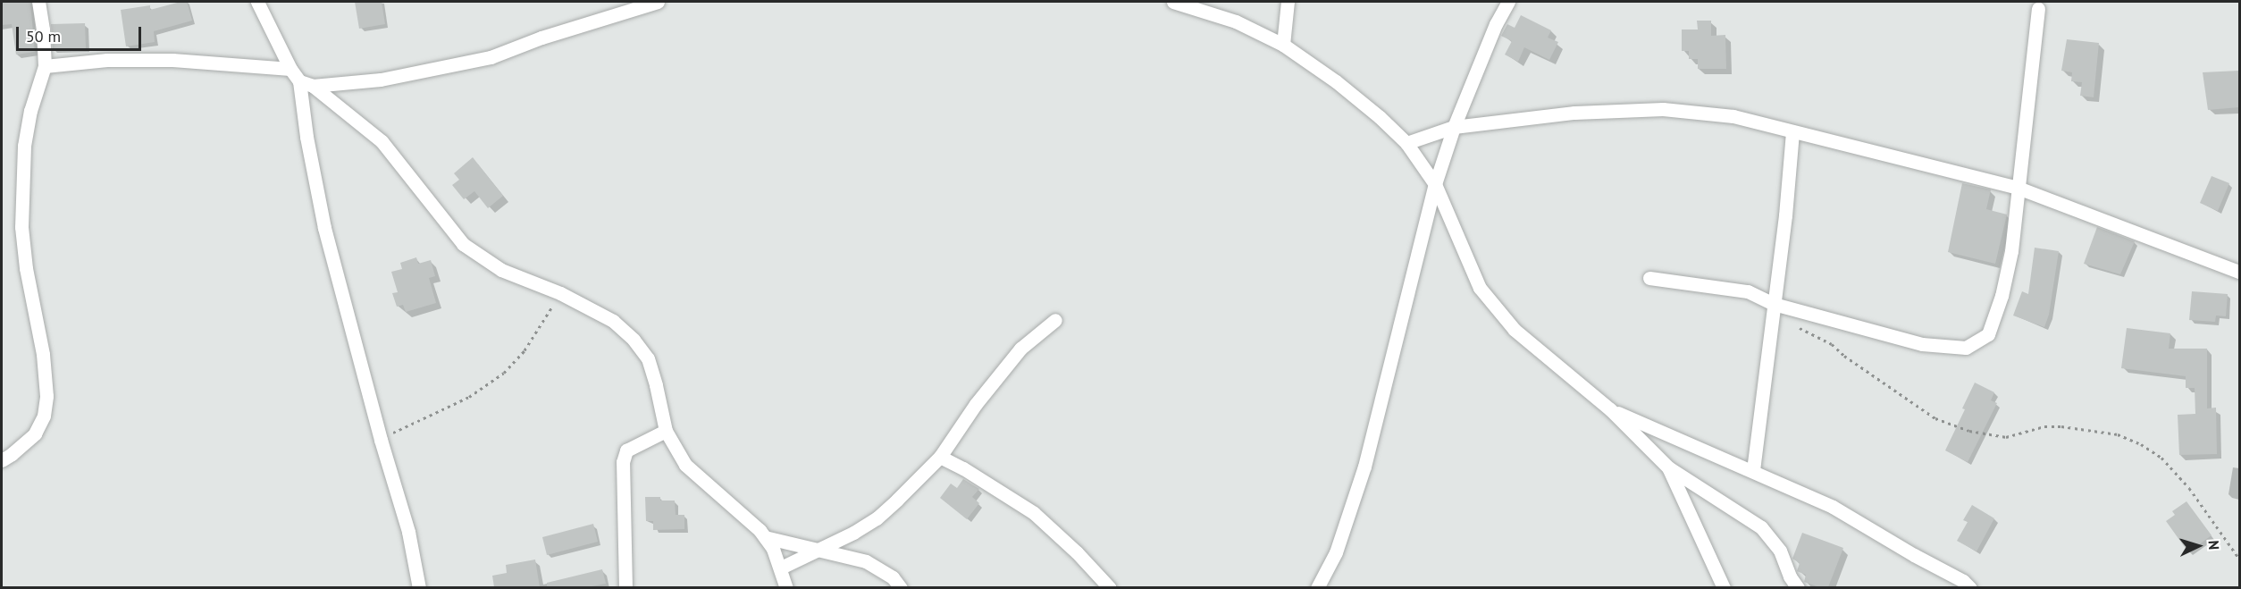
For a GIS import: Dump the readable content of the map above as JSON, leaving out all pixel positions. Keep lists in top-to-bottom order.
{
  "scale_bar": "50 m",
  "north": "right"
}
